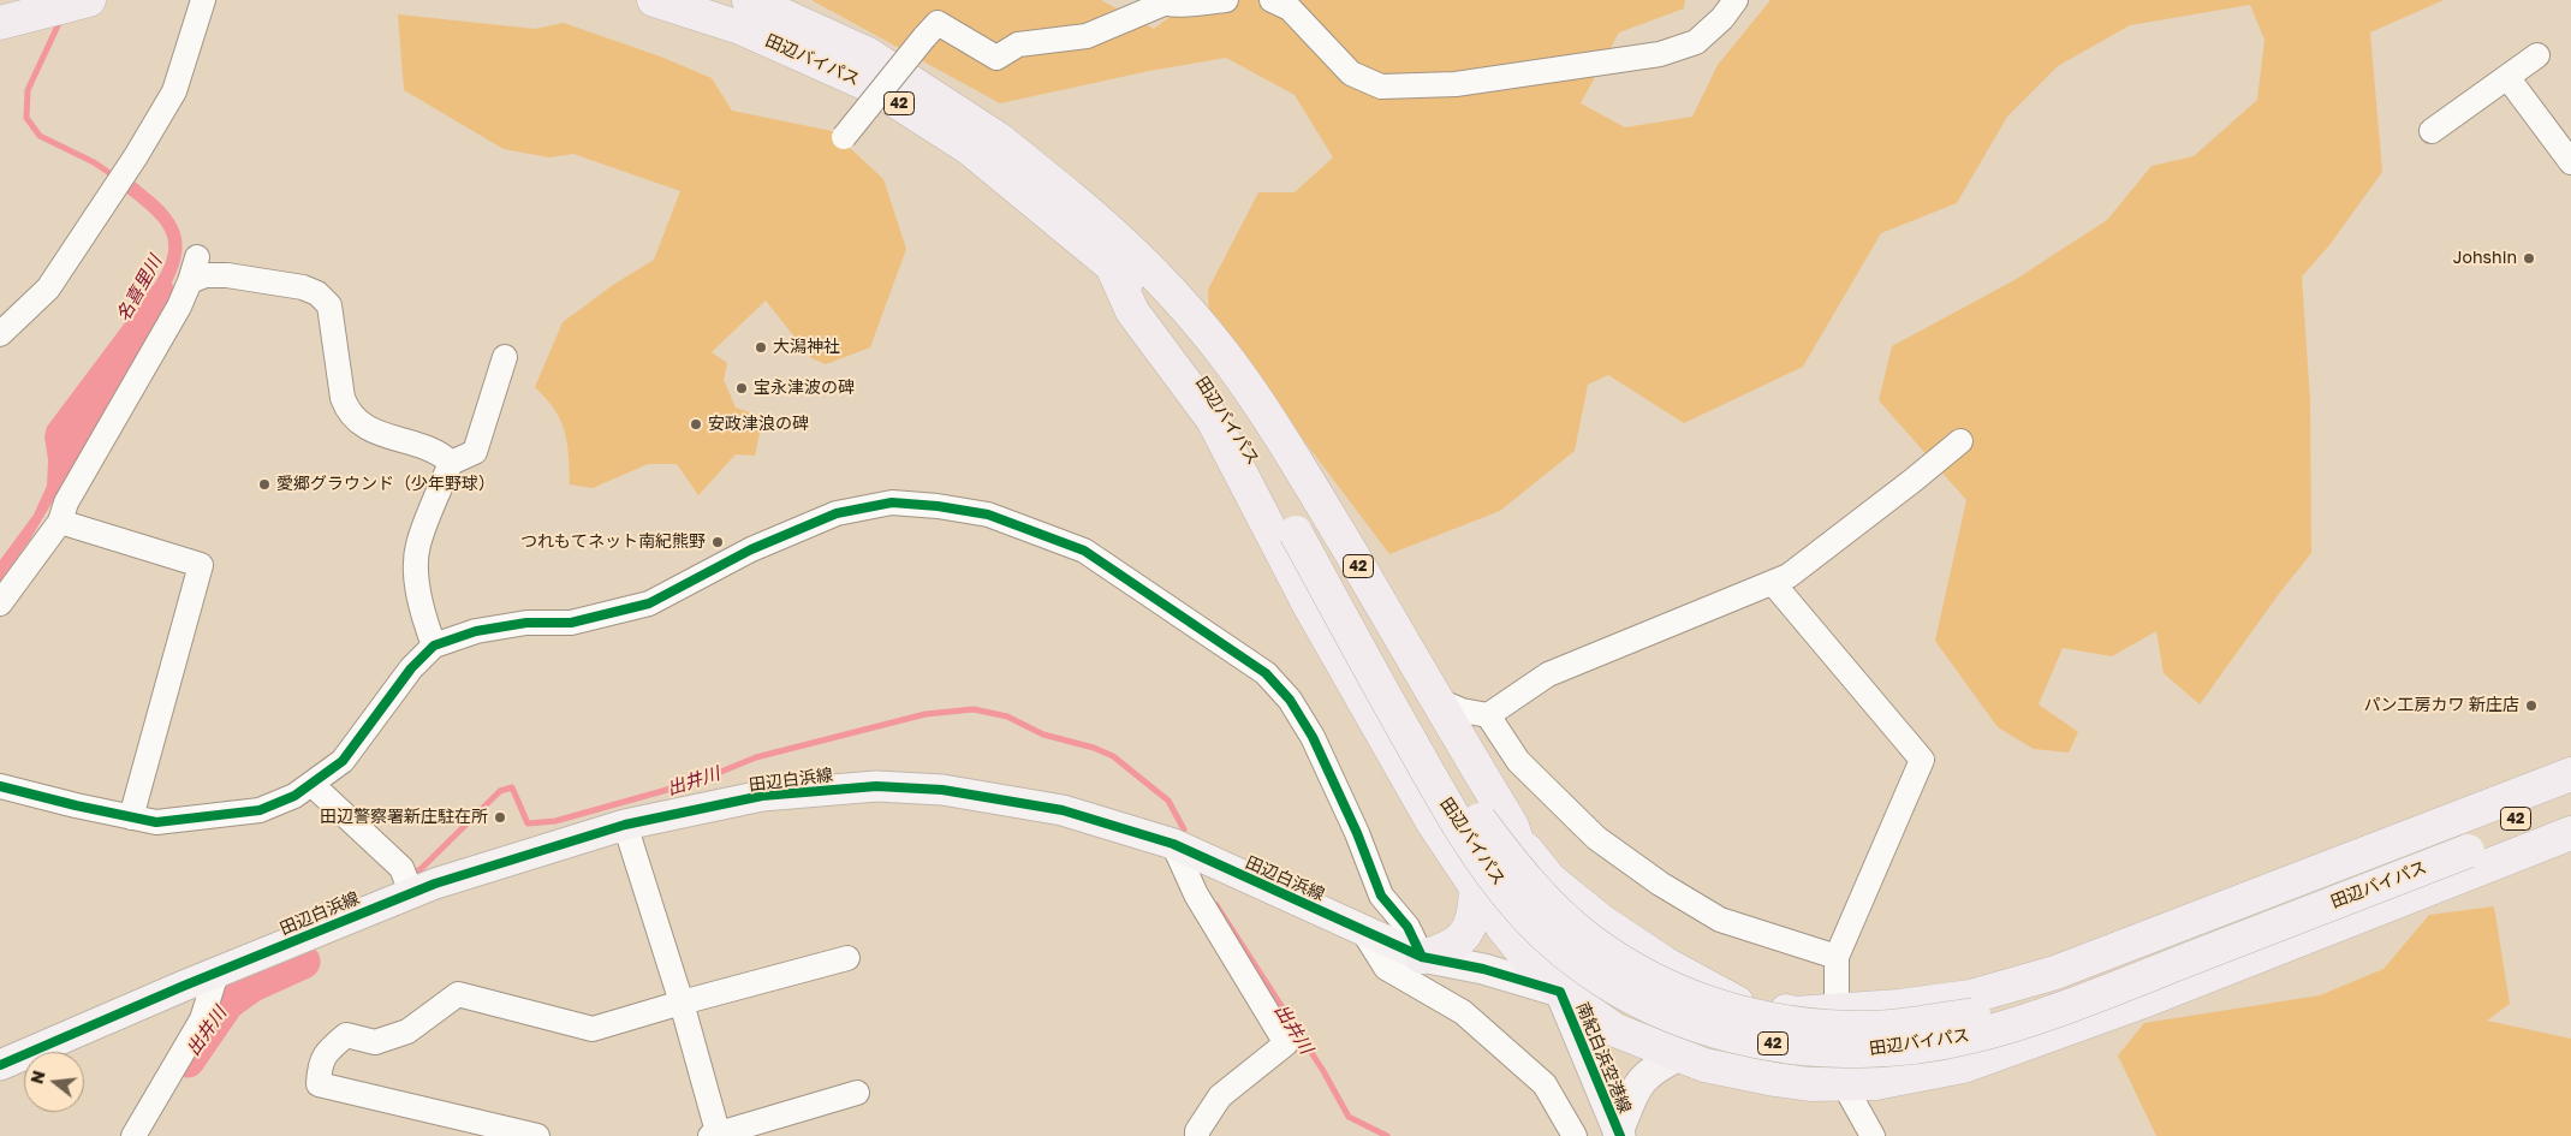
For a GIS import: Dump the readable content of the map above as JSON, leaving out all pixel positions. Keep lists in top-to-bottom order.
{
  "streets": {
    "highway": ["田辺バイパス", "42"],
    "main road": ["田辺白浜線", "南紀白浜空港線"]
  },
  "crossings": [
    ["田辺バイパス", "42"],
    ["42", "田辺白浜線"],
    ["42", "南紀白浜空港線"],
    ["田辺白浜線", "南紀白浜空港線"]
  ],
  "water": ["名喜里川", "出井川"],
  "places": [
    "Johshin",
    "大潟神社",
    "宝永津波の碑",
    "安政津浪の碑",
    "愛郷グラウンド（少年野球）",
    "つれもてネット南紀熊野",
    "パン工房カワ 新庄店",
    "田辺警察署新庄駐在所"
  ],
  "north": "left"
}
